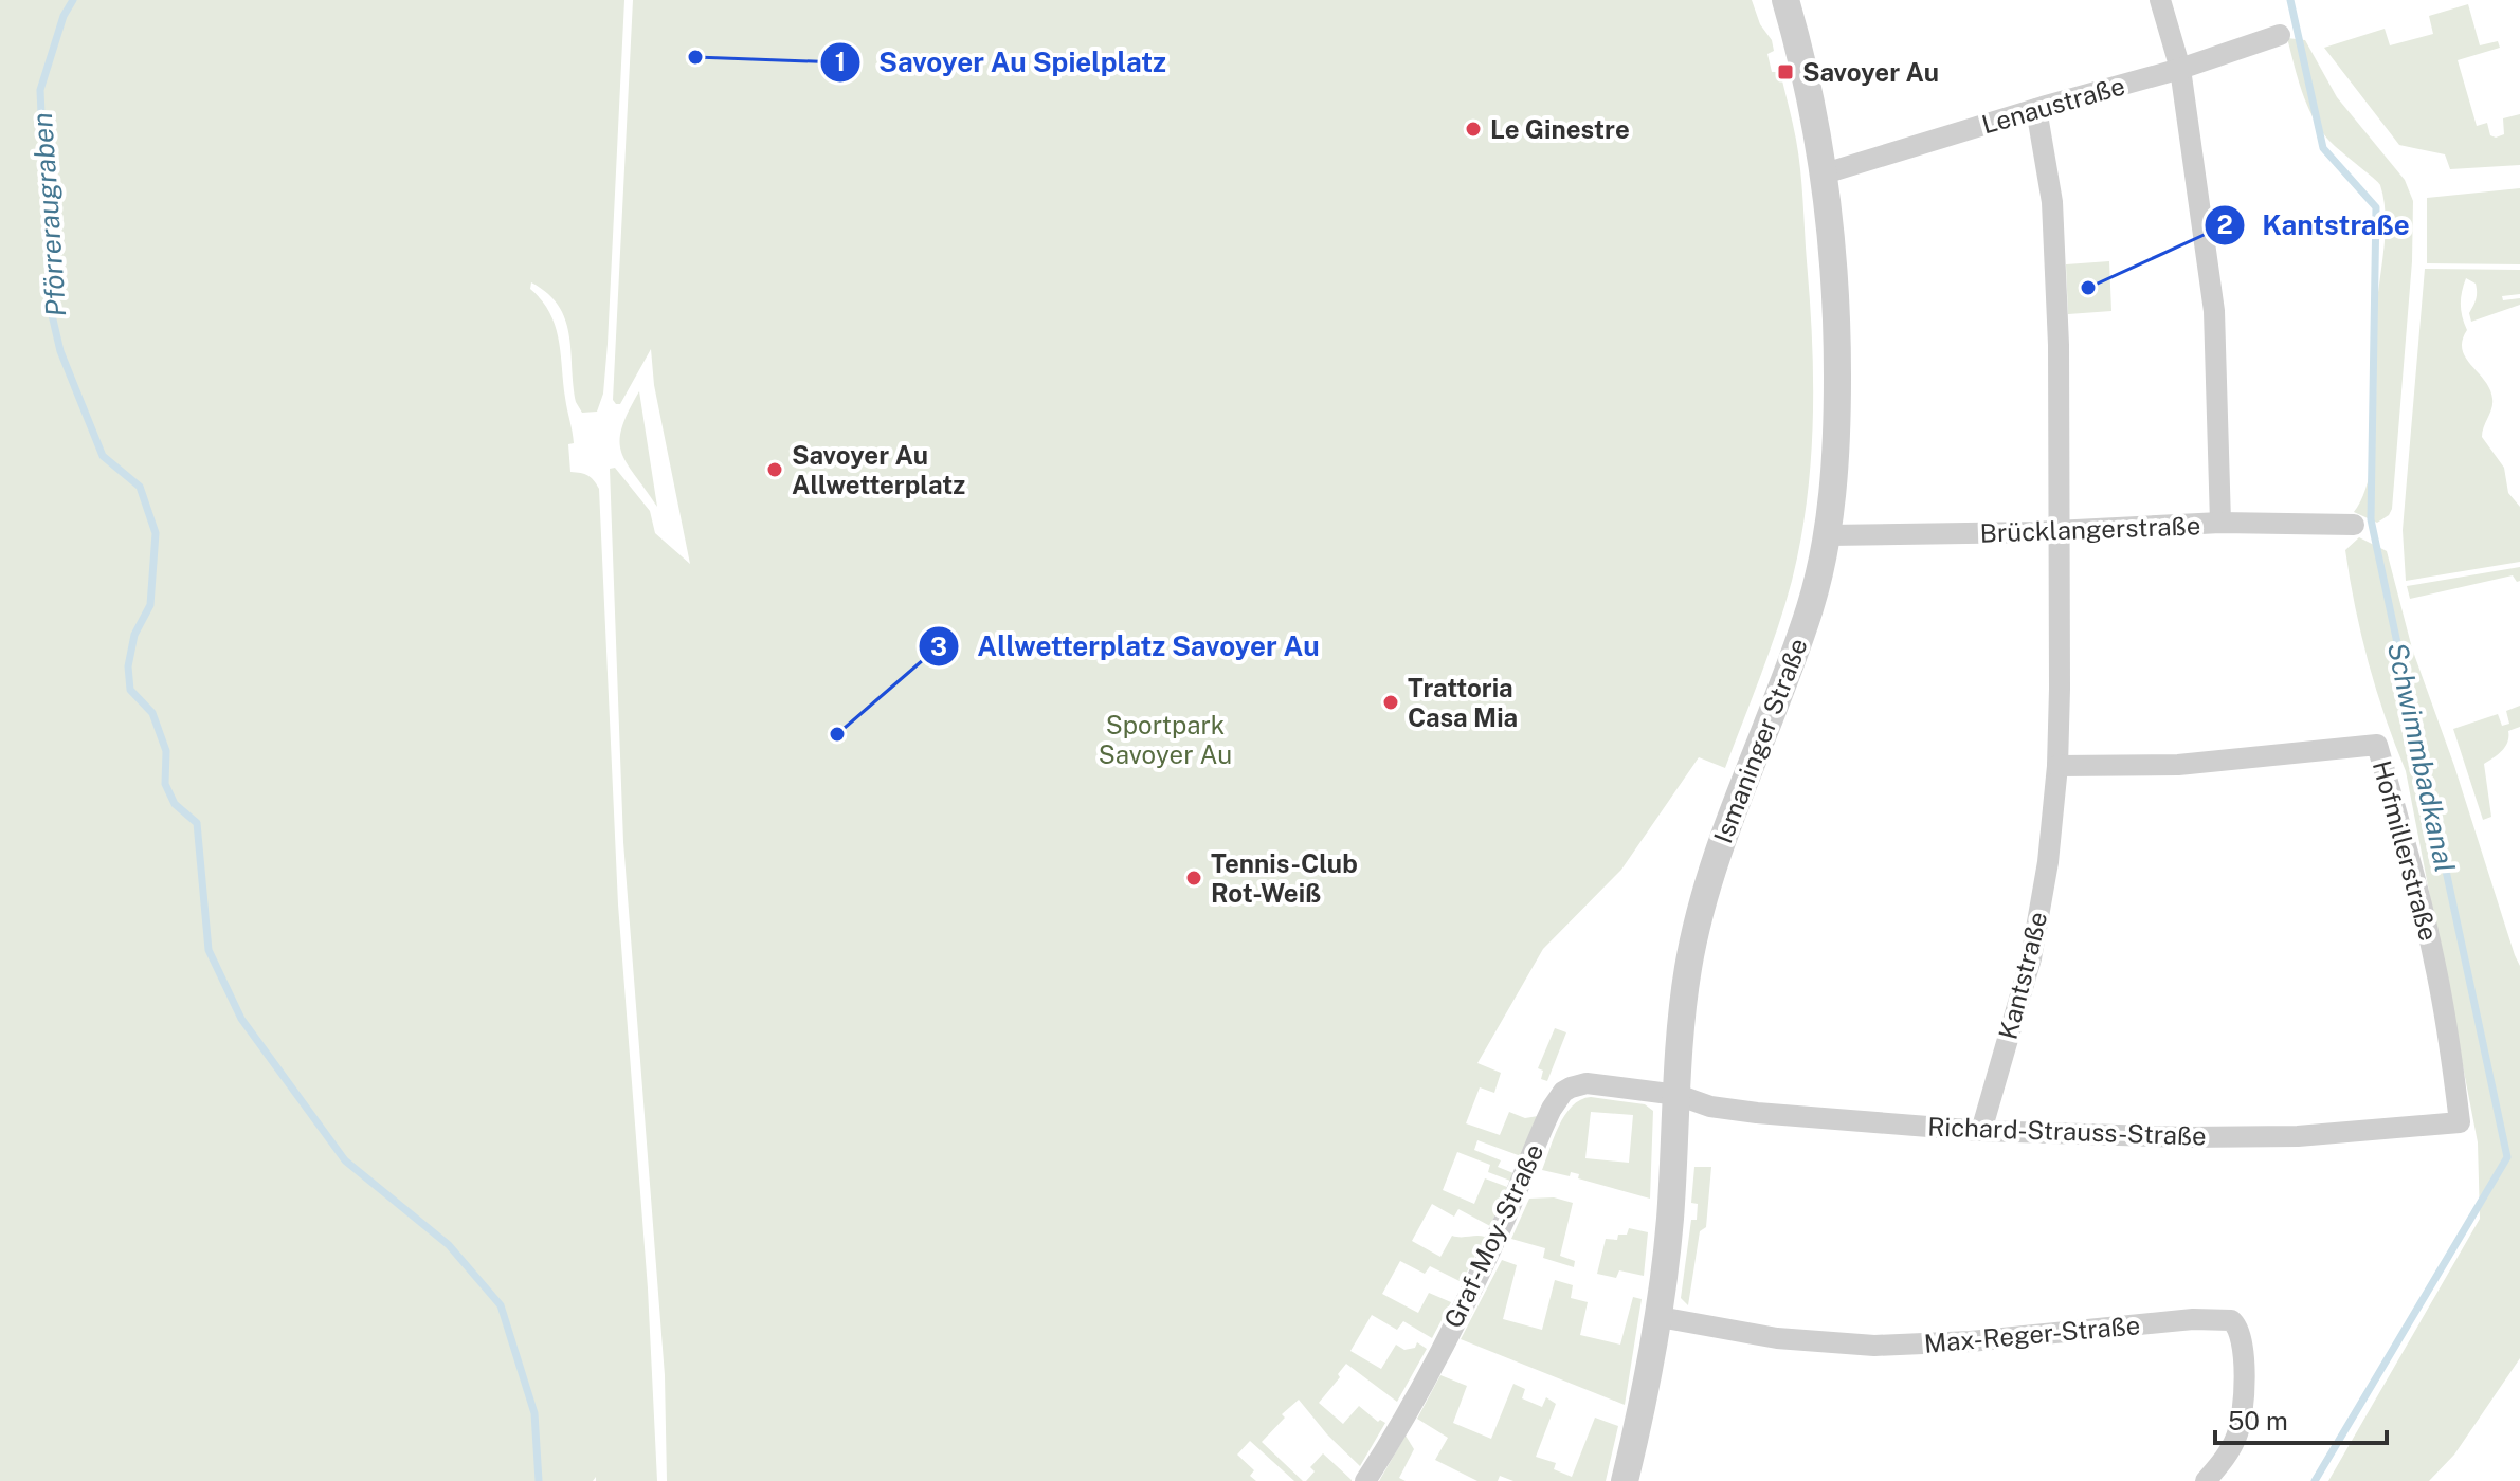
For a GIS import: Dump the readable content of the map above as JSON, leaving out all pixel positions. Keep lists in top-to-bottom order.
{
  "streets": {
    "street": [
      "Lenaustraße",
      "Brücklangerstraße",
      "Ismaninger Straße",
      "Hofmillerstraße",
      "Kantstraße",
      "Richard-Strauss-Straße",
      "Graf-Moy-Straße",
      "Max-Reger-Straße"
    ]
  },
  "crossings": [
    ["Lenaustraße", "Ismaninger Straße"],
    ["Lenaustraße", "Kantstraße"],
    ["Brücklangerstraße", "Ismaninger Straße"],
    ["Brücklangerstraße", "Kantstraße"],
    ["Ismaninger Straße", "Richard-Strauss-Straße"],
    ["Ismaninger Straße", "Graf-Moy-Straße"],
    ["Ismaninger Straße", "Max-Reger-Straße"],
    ["Hofmillerstraße", "Kantstraße"],
    ["Hofmillerstraße", "Richard-Strauss-Straße"],
    ["Kantstraße", "Richard-Strauss-Straße"],
    ["Richard-Strauss-Straße", "Graf-Moy-Straße"]
  ],
  "water": ["Pförreraugraben", "Schwimmbadkanal"],
  "parks": ["Sportpark Savoyer Au"],
  "places": {
    "other": [
      "Savoyer Au Spielplatz",
      "Le Ginestre",
      "Kantstraße",
      "Savoyer Au Allwetterplatz",
      "Trattoria Casa Mia",
      "Allwetterplatz Savoyer Au",
      "Tennis-Club Rot-Weiß"
    ],
    "transit": ["Savoyer Au"]
  },
  "scale_bar": "50 m"
}
